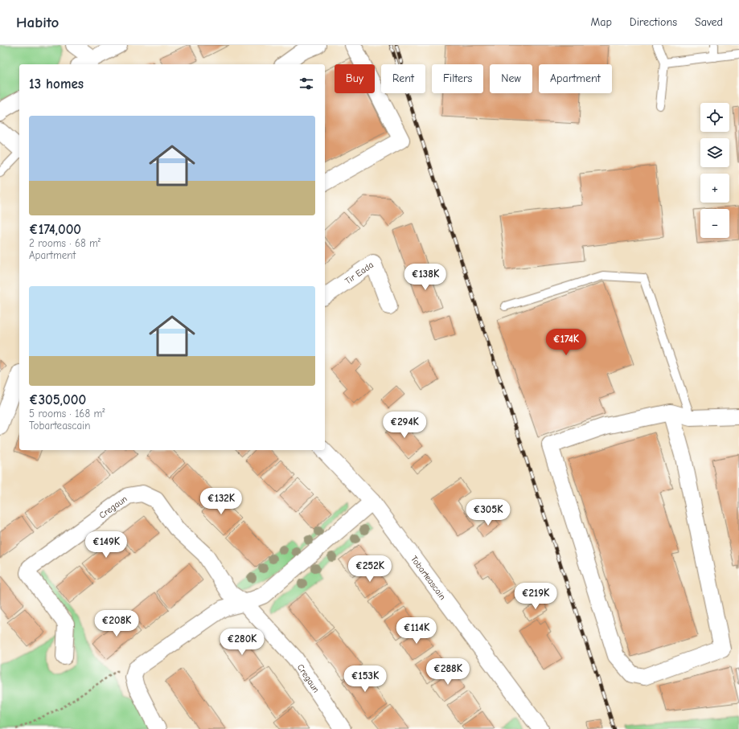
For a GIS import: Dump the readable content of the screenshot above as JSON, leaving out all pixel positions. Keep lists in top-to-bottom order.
{
  "streets": {
    "street": ["Tir Eada", "Cregaun", "Tobarteascain"]
  },
  "page": {
    "header": "Habito",
    "nav": ["Map", "Directions", "Saved"],
    "chip": [
      "Buy",
      "Rent",
      "Filters",
      "New",
      "Apartment"
    ],
    "heading": "13 homes",
    "map_buttons": ["+", "−"],
    "list": [
      {
        "name": "€174,000",
        "note": "2 rooms · 68 m² · Apartment"
      },
      {
        "name": "€305,000",
        "note": "5 rooms · 168 m² · Tobarteascain"
      }
    ],
    "price": [
      "€138K",
      "€174K",
      "€294K",
      "€132K",
      "€305K",
      "€149K",
      "€252K",
      "€219K",
      "€208K",
      "€114K",
      "€280K",
      "€288K",
      "€153K"
    ]
  }
}
